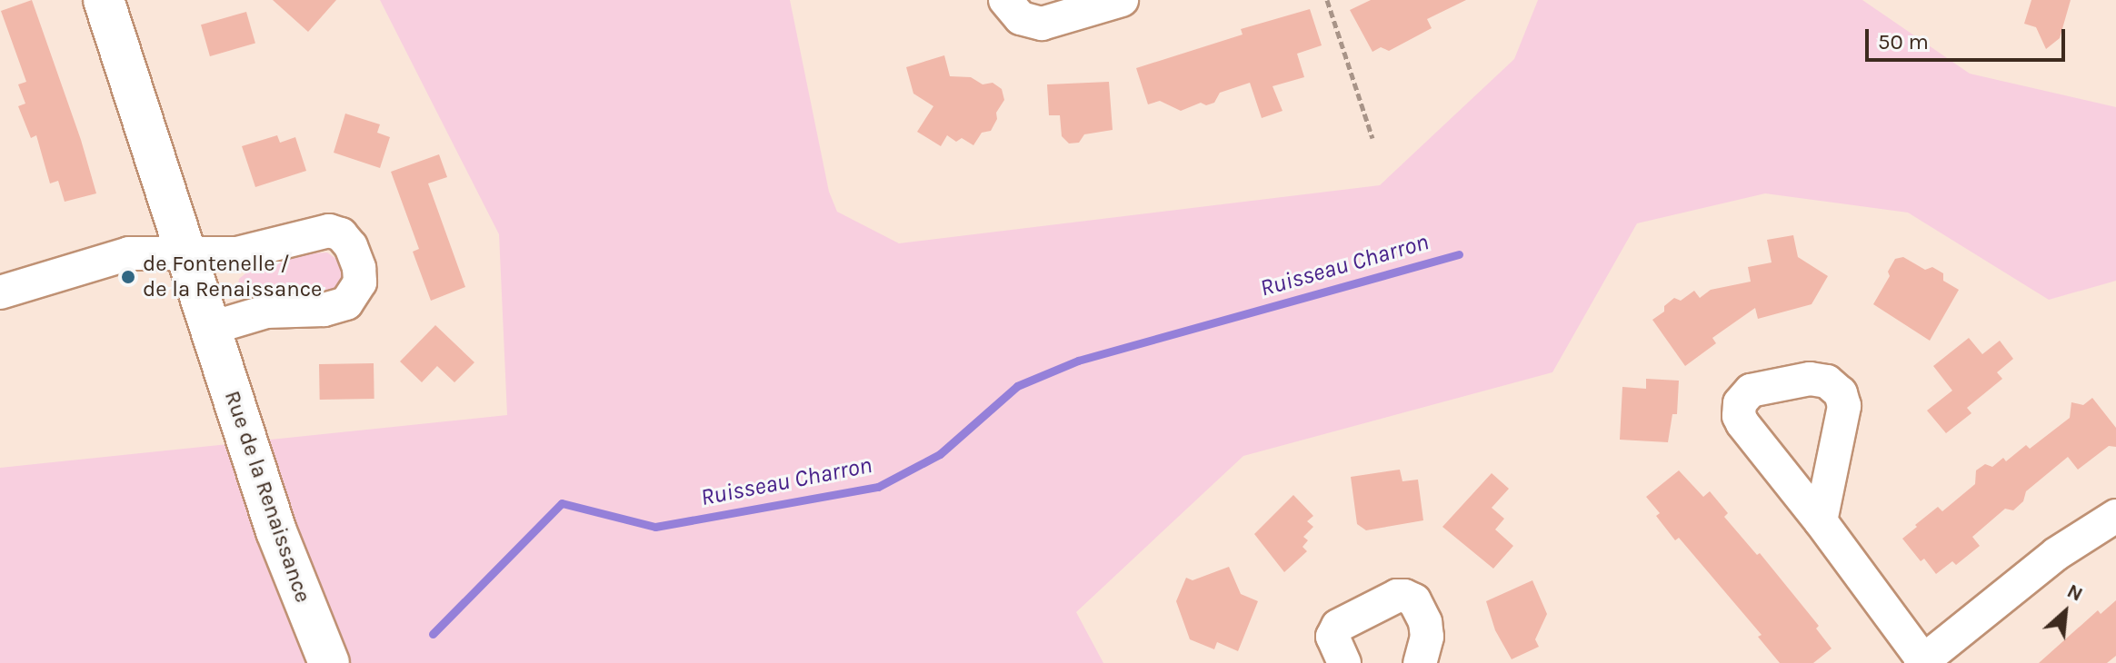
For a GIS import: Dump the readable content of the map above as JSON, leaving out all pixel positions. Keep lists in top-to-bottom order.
{
  "streets": {
    "street": ["Rue de la Renaissance"]
  },
  "water": ["Ruisseau Charron"],
  "places": ["de Fontenelle / de la Renaissance"],
  "scale_bar": "50 m",
  "north": "top right"
}
